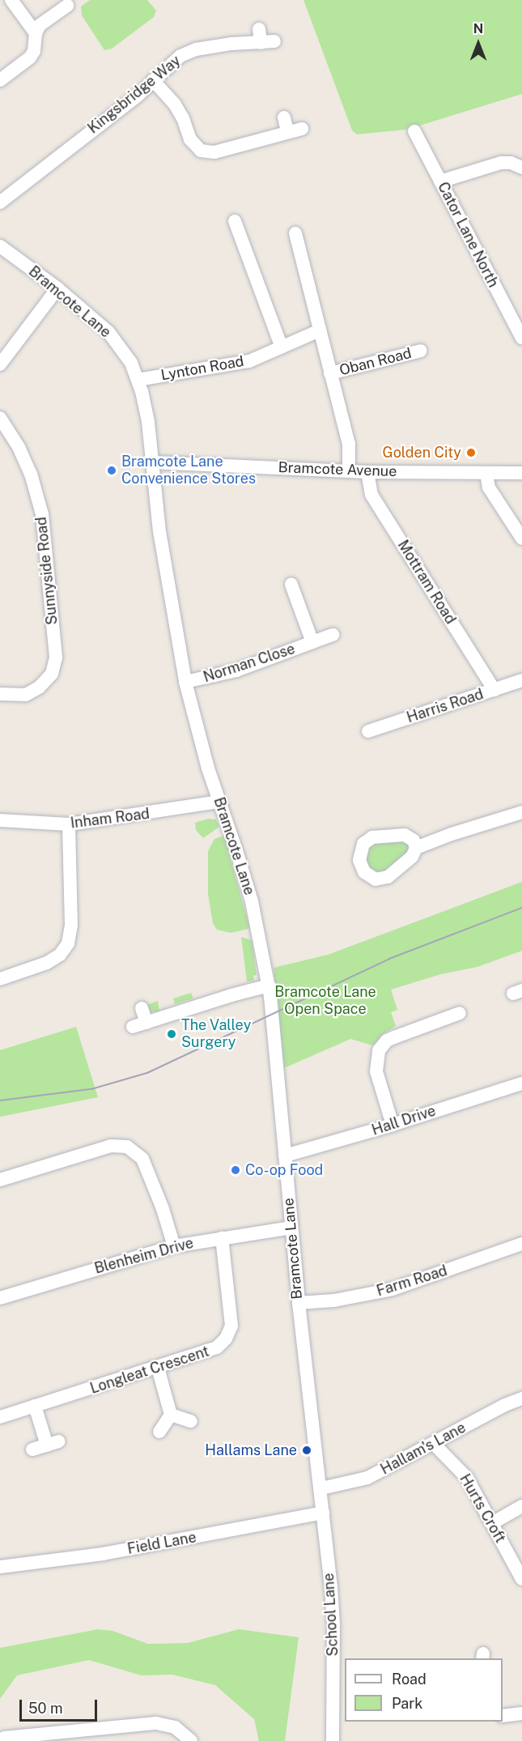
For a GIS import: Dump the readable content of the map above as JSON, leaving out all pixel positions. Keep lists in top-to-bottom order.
{
  "streets": {
    "street": [
      "Kingsbridge Way",
      "Cator Lane North",
      "Bramcote Lane",
      "Oban Road",
      "Lynton Road",
      "Bramcote Avenue",
      "Sunnyside Road",
      "Mottram Road",
      "Norman Close",
      "Harris Road",
      "Inham Road",
      "Hall Drive",
      "Blenheim Drive",
      "Farm Road",
      "Longleat Crescent",
      "Hallam's Lane",
      "Hurts Croft",
      "Field Lane",
      "School Lane"
    ]
  },
  "crossings": [
    ["Bramcote Lane", "Lynton Road"],
    ["Bramcote Lane", "Bramcote Avenue"],
    ["Bramcote Lane", "Norman Close"],
    ["Bramcote Lane", "Inham Road"],
    ["Bramcote Lane", "Hall Drive"],
    ["Bramcote Lane", "Blenheim Drive"],
    ["Bramcote Lane", "Farm Road"],
    ["Bramcote Lane", "Hallam's Lane"],
    ["Bramcote Lane", "School Lane"],
    ["Bramcote Avenue", "Mottram Road"],
    ["Mottram Road", "Harris Road"],
    ["Blenheim Drive", "Longleat Crescent"],
    ["Hallam's Lane", "Hurts Croft"],
    ["Hallam's Lane", "School Lane"],
    ["Field Lane", "School Lane"]
  ],
  "parks": ["Bramcote Lane Open Space"],
  "places": [
    "Golden City",
    "Bramcote Lane Convenience Stores",
    "The Valley Surgery",
    "Co-op Food",
    "Hallams Lane"
  ],
  "legend": ["Road", "Park"],
  "scale_bar": "50 m",
  "north": "top"
}
